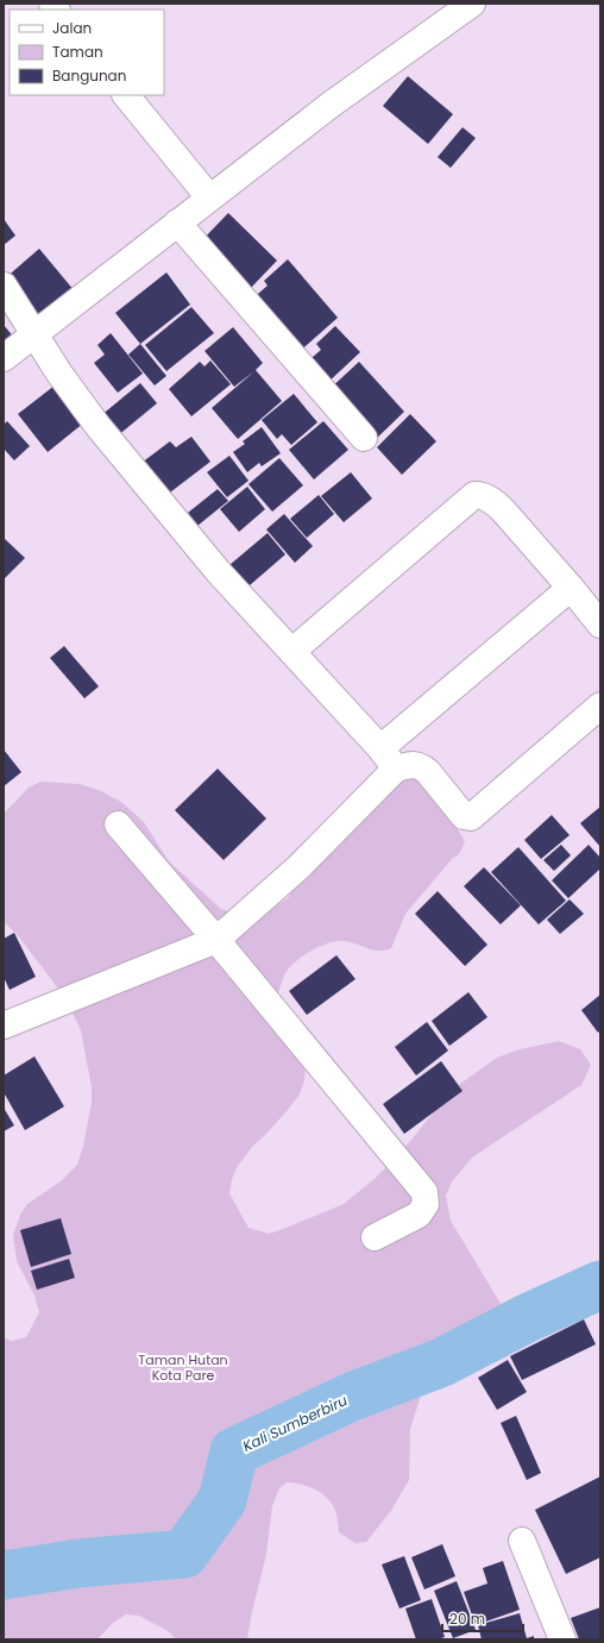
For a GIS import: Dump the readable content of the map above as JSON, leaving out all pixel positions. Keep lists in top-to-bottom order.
{
  "water": ["Kali Sumberbiru"],
  "parks": ["Taman Hutan Kota Pare"],
  "legend": ["Jalan", "Taman", "Bangunan"],
  "scale_bar": "20 m"
}
